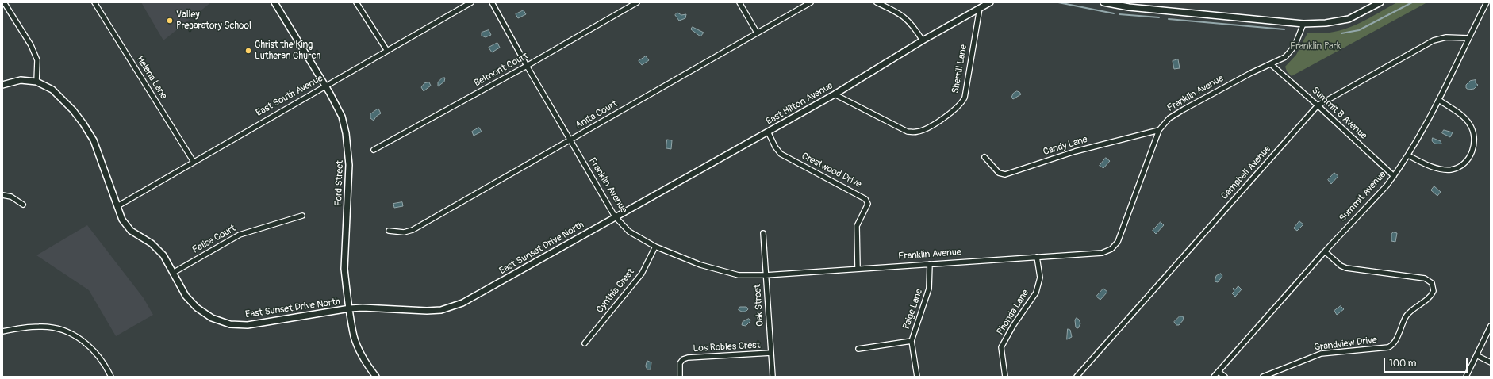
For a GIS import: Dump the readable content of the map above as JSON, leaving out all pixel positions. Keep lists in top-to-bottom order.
{
  "streets": {
    "street": [
      "Sherrill Lane",
      "Belmont Court",
      "Helena Lane",
      "Franklin Avenue",
      "East South Avenue",
      "East Hilton Avenue",
      "Summit B Avenue",
      "Anita Court",
      "Candy Lane",
      "Crestwood Drive",
      "Campbell Avenue",
      "Ford Street",
      "Summit Avenue",
      "Felisa Court",
      "East Sunset Drive North",
      "Cynthia Crest",
      "Oak Street",
      "Paige Lane",
      "Rhonda Lane",
      "Grandview Drive",
      "Los Robles Crest"
    ]
  },
  "crossings": [
    ["Sherrill Lane", "East Hilton Avenue"],
    ["Belmont Court", "Franklin Avenue"],
    ["Helena Lane", "East South Avenue"],
    ["Franklin Avenue", "East Hilton Avenue"],
    ["Franklin Avenue", "Summit B Avenue"],
    ["Franklin Avenue", "Anita Court"],
    ["Franklin Avenue", "Candy Lane"],
    ["Franklin Avenue", "Crestwood Drive"],
    ["Franklin Avenue", "East Sunset Drive North"],
    ["Franklin Avenue", "Cynthia Crest"],
    ["Franklin Avenue", "Oak Street"],
    ["Franklin Avenue", "Paige Lane"],
    ["Franklin Avenue", "Rhonda Lane"],
    ["East South Avenue", "Ford Street"],
    ["East South Avenue", "East Sunset Drive North"],
    ["East Hilton Avenue", "Crestwood Drive"],
    ["East Hilton Avenue", "East Sunset Drive North"],
    ["Summit B Avenue", "Campbell Avenue"],
    ["Summit B Avenue", "Summit Avenue"],
    ["Campbell Avenue", "Summit Avenue"],
    ["Ford Street", "East Sunset Drive North"],
    ["Summit Avenue", "Grandview Drive"],
    ["Felisa Court", "East Sunset Drive North"],
    ["Oak Street", "Los Robles Crest"]
  ],
  "parks": ["Franklin Park"],
  "places": ["Valley Preparatory School", "Christ the King Lutheran Church"],
  "scale_bar": "100 m"
}
